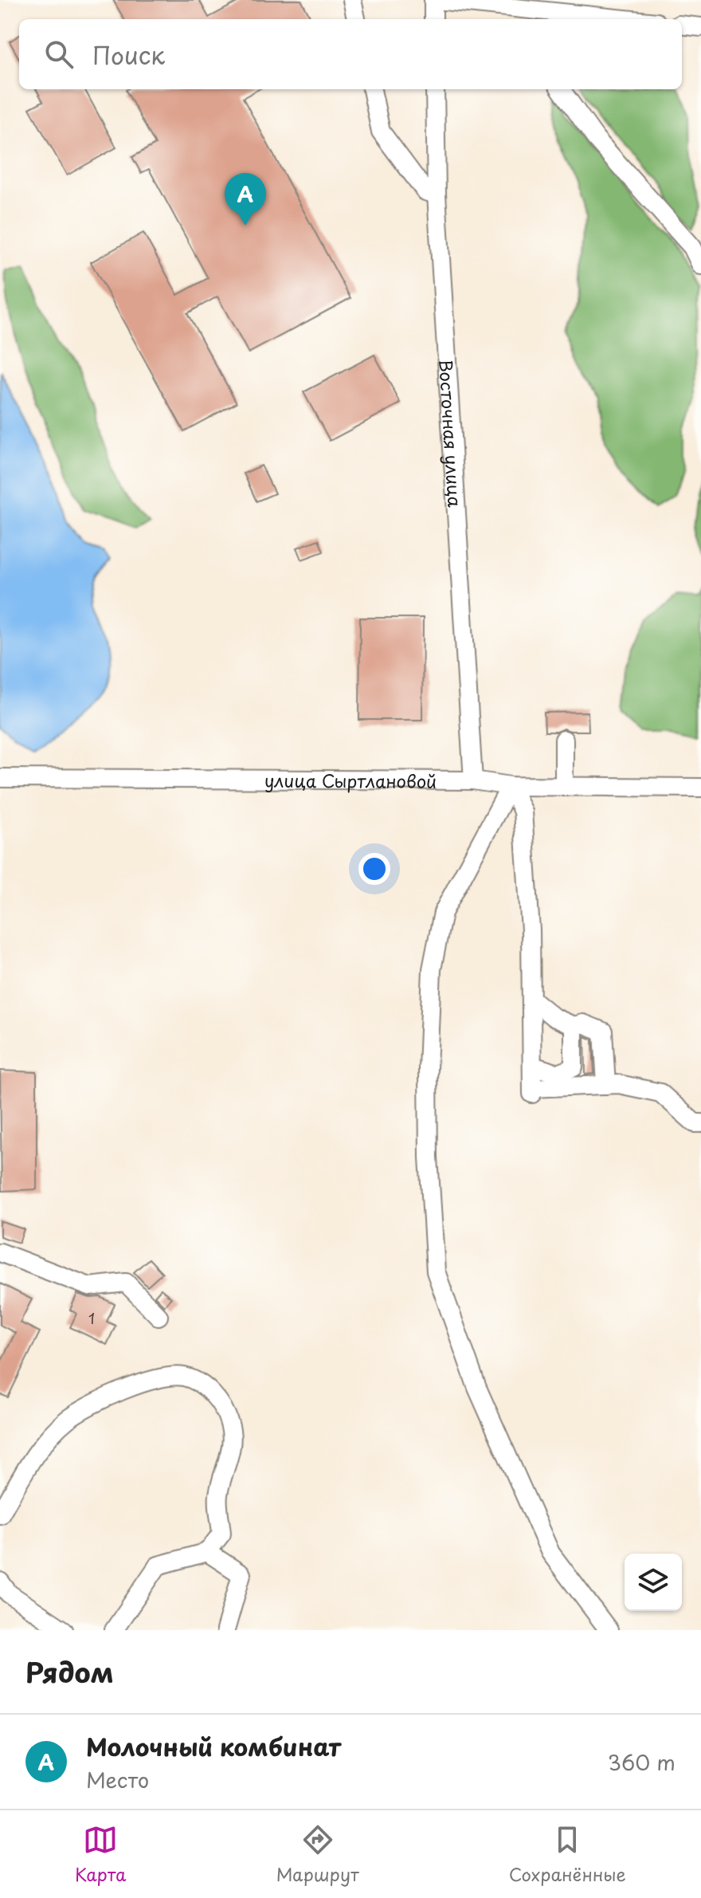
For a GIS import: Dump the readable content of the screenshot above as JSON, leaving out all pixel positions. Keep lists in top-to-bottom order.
{
  "streets": {
    "street": ["Восточная улица", "улица Сыртлановой"]
  },
  "crossings": [
    ["Восточная улица", "улица Сыртлановой"]
  ],
  "house_numbers": ["1"],
  "page": {
    "search": "Поиск",
    "pins": "A",
    "heading": "Рядом",
    "list": [
      {
        "mark": "A",
        "name": "Молочный комбинат",
        "note": "Место",
        "value": "360 m"
      }
    ],
    "nav": ["Карта", "Маршрут", "Сохранённые"]
  }
}
